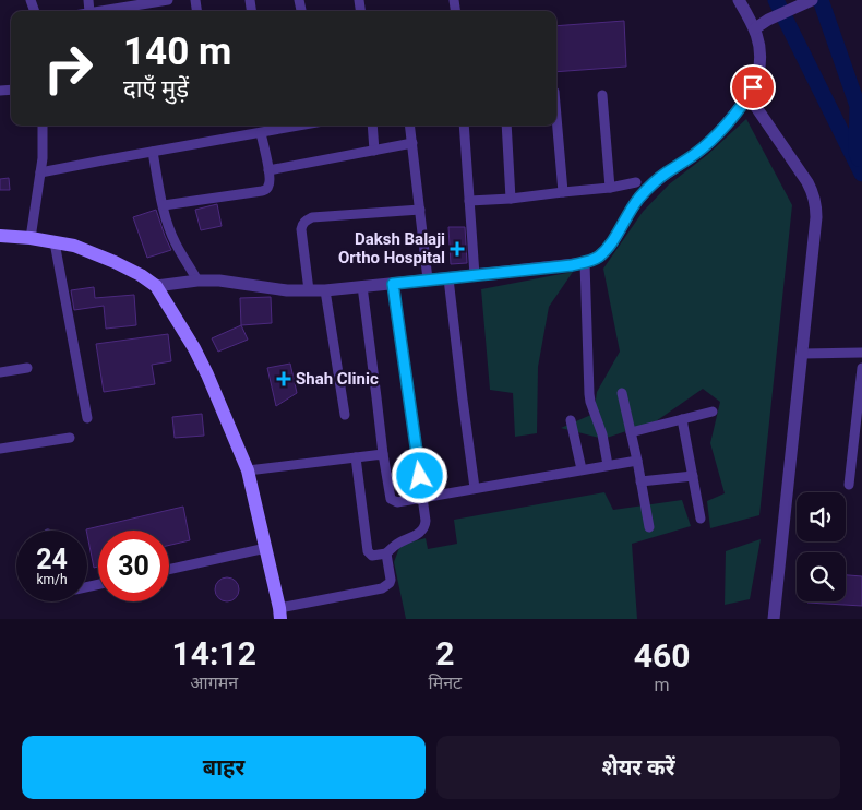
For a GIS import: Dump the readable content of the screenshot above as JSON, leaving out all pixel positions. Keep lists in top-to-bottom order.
{
  "places": {
    "health": ["Daksh Balaji Ortho Hospital", "Shah Clinic"]
  },
  "page": {
    "turn": ["140 m", "दाएँ मुड़ें"],
    "speed": "24 km/h",
    "limit": "30",
    "eta": [
      "14:12",
      "आगमन",
      "2",
      "मिनट",
      "460",
      "m"
    ],
    "buttons": ["बाहर", "शेयर करें"]
  }
}
